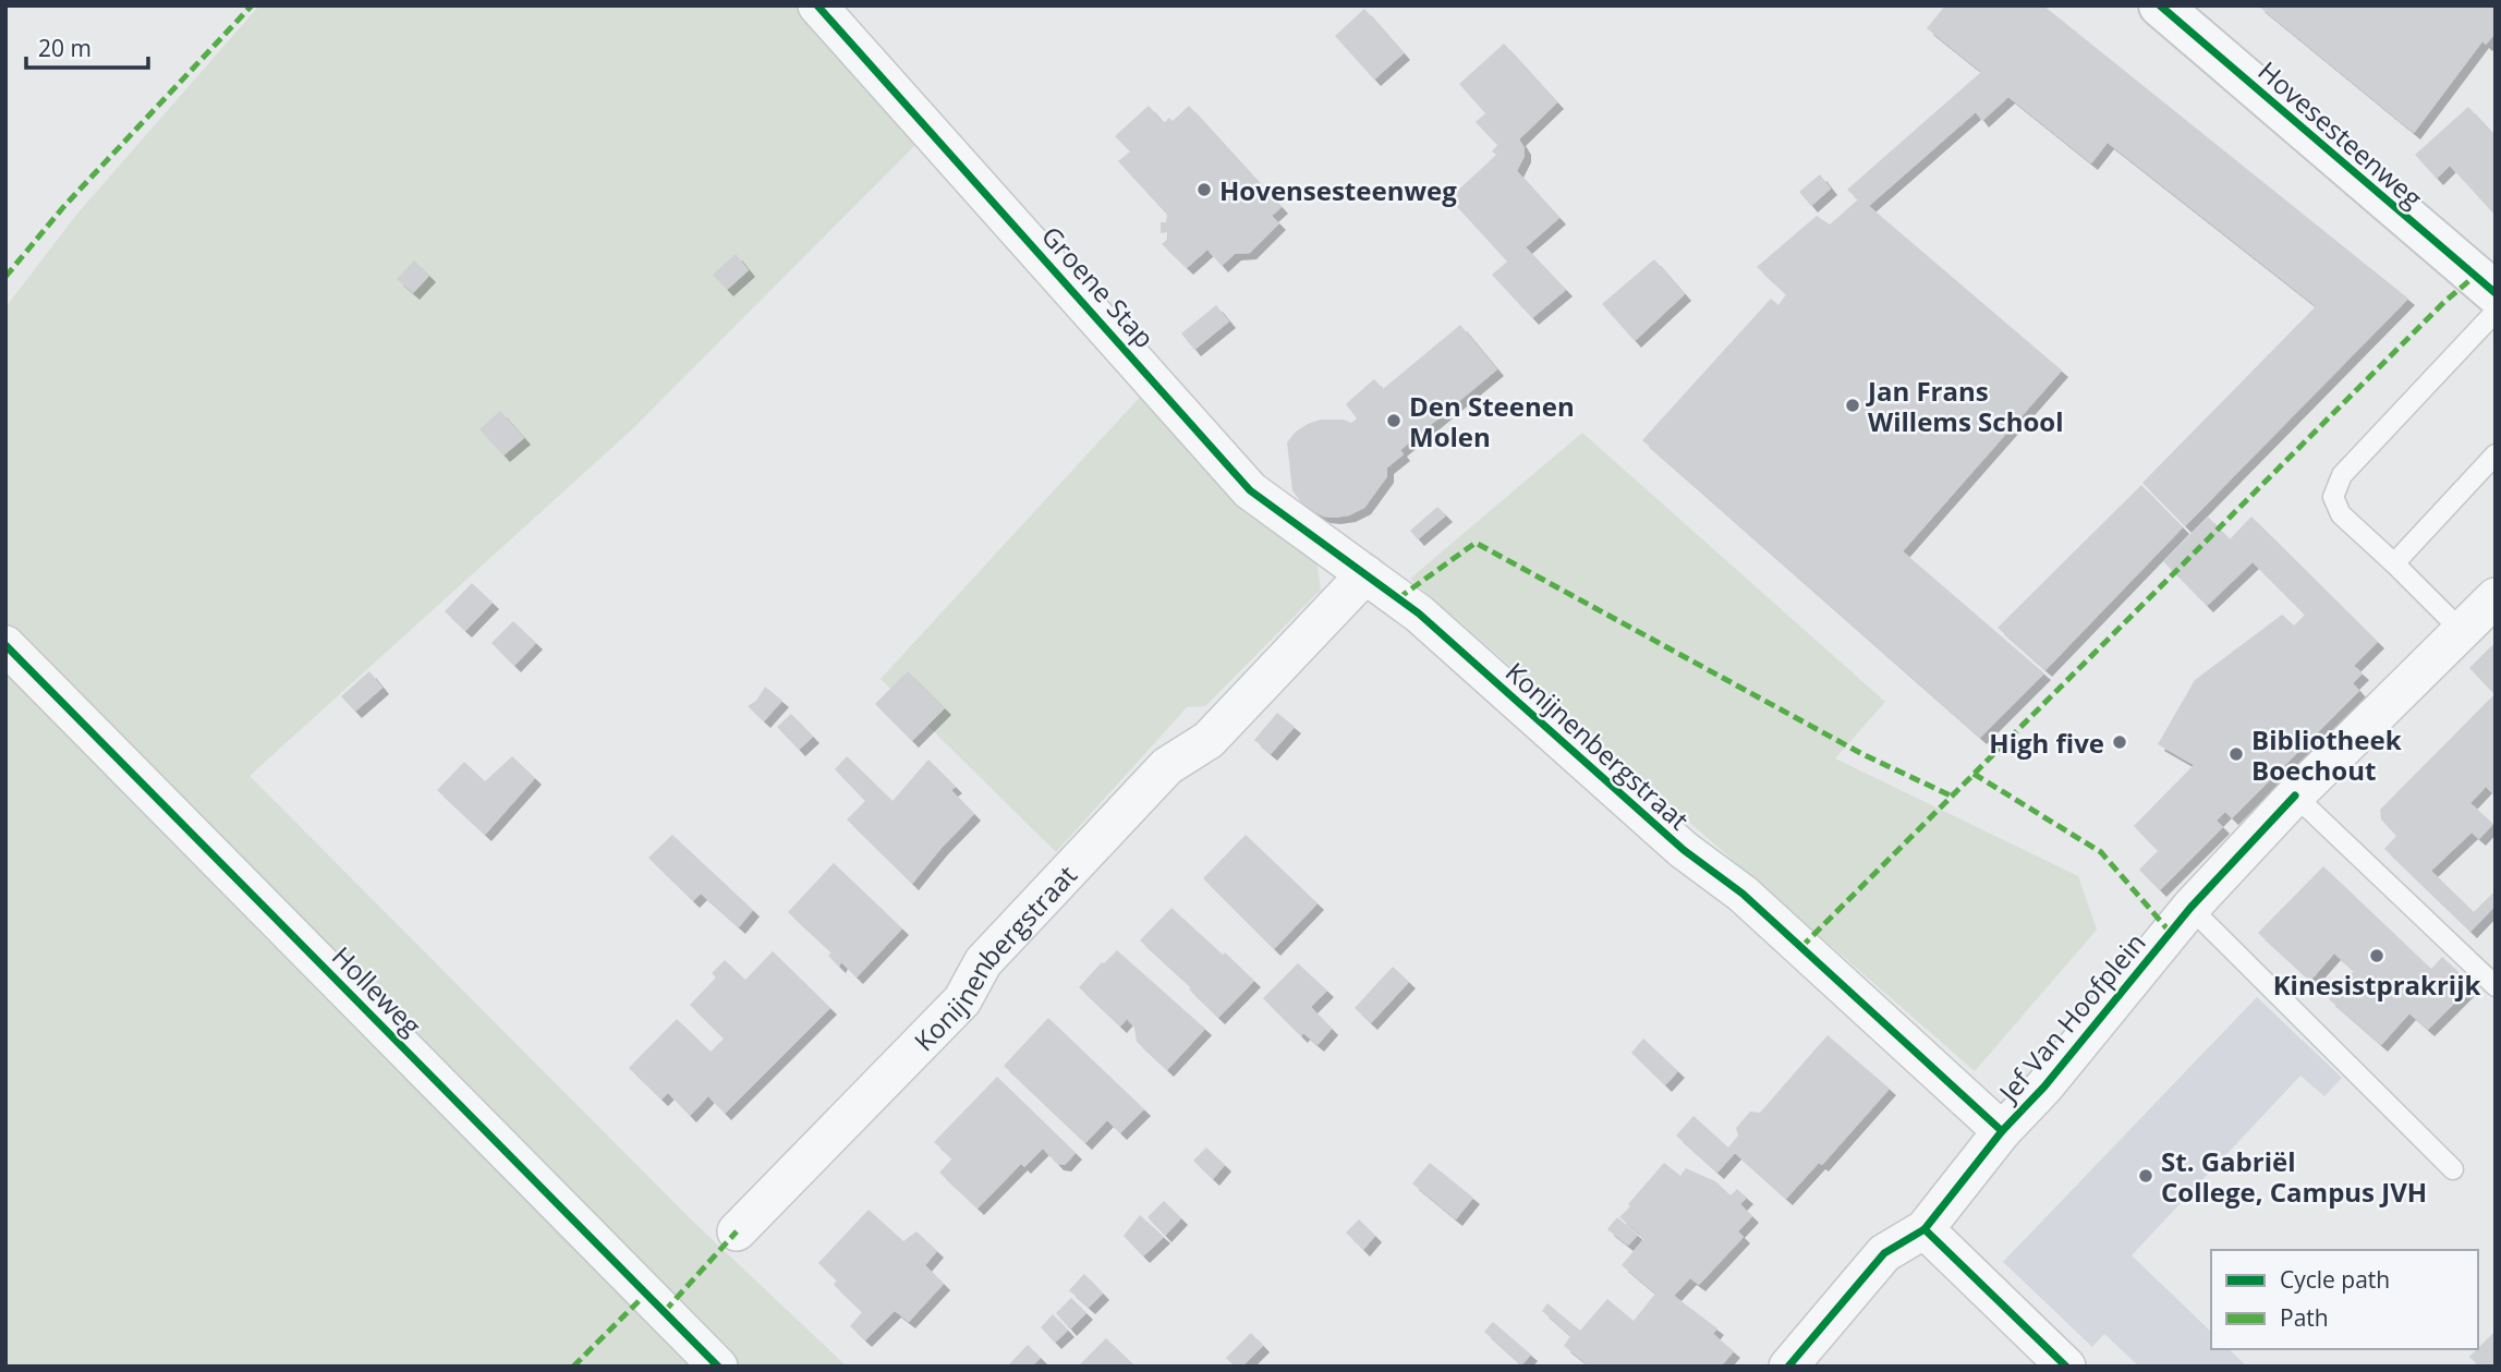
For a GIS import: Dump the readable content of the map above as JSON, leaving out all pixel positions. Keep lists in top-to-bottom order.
{
  "streets": {
    "street": [
      "Hovesesteenweg",
      "Groene Stap",
      "Konijnenbergstraat",
      "Holleweg",
      "Jef Van Hoofplein"
    ]
  },
  "crossings": [
    ["Groene Stap", "Konijnenbergstraat"],
    ["Konijnenbergstraat", "Jef Van Hoofplein"]
  ],
  "places": [
    "Hovensesteenweg",
    "Jan Frans Willems School",
    "Den Steenen Molen",
    "High five",
    "Bibliotheek Boechout",
    "Kinesistprakrijk",
    "St. Gabriël College, Campus JVH"
  ],
  "legend": ["Cycle path", "Path"],
  "scale_bar": "20 m"
}
